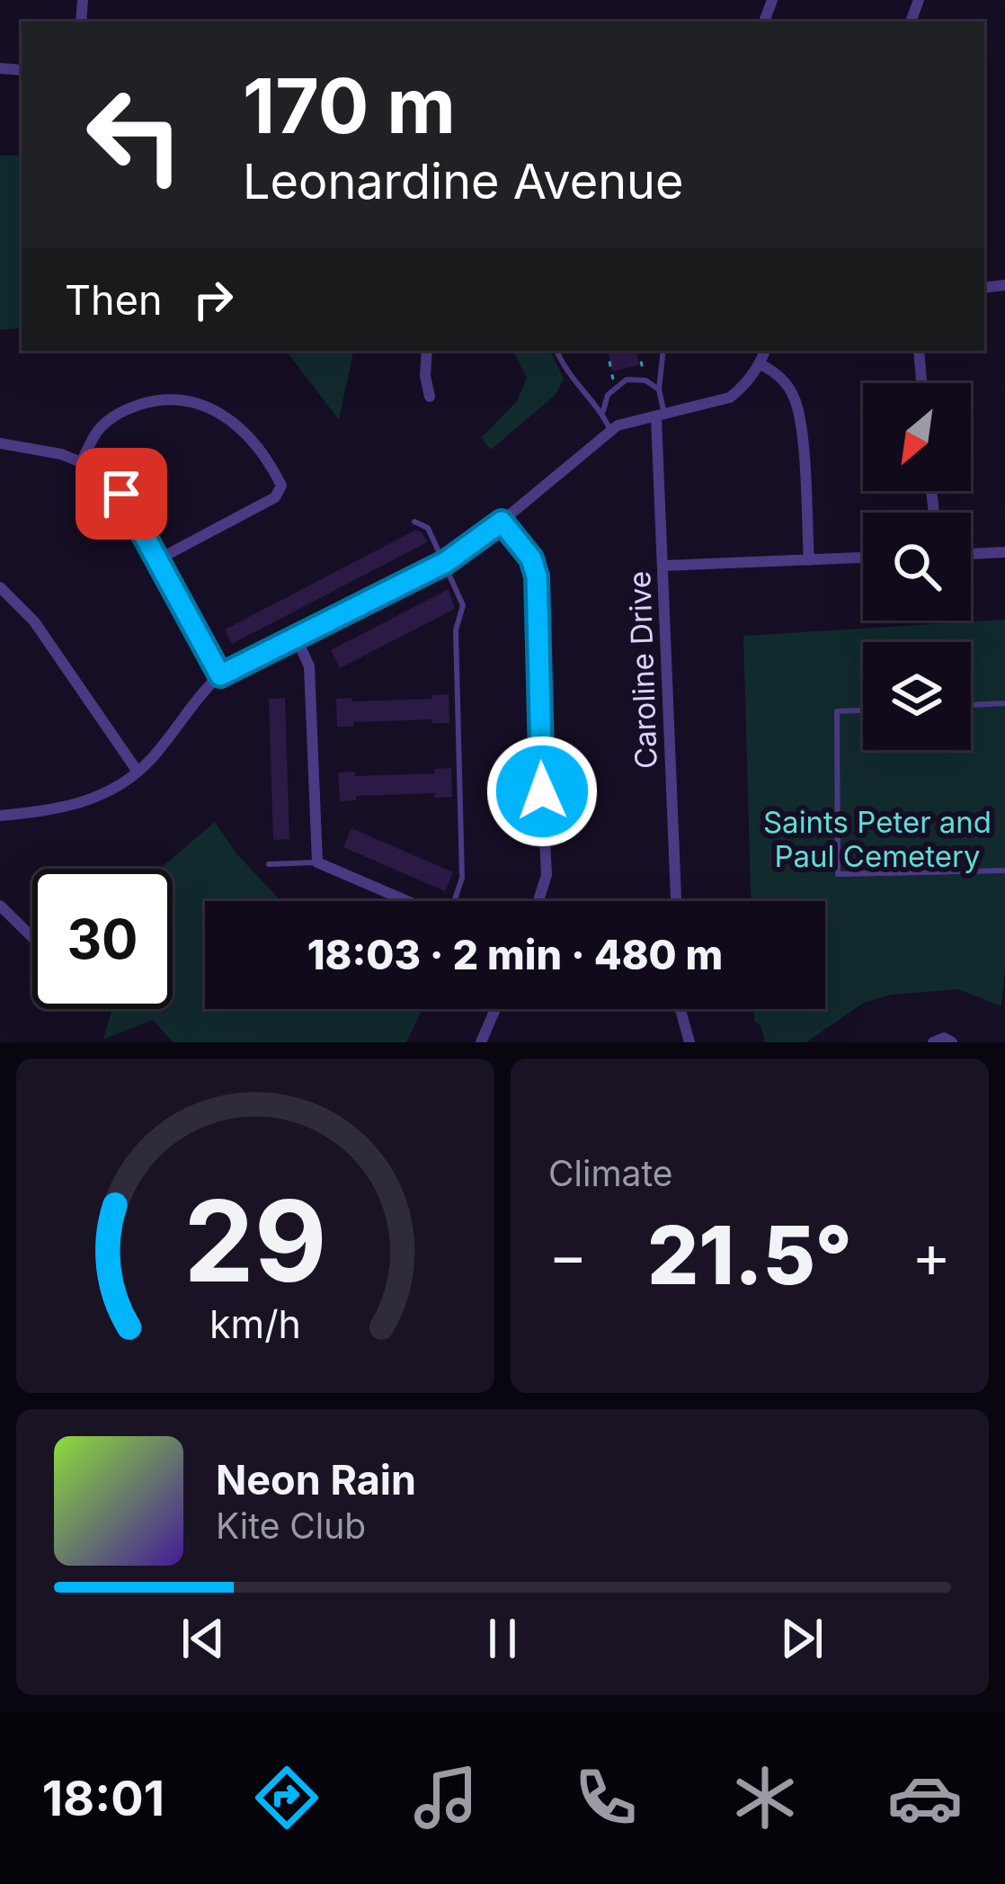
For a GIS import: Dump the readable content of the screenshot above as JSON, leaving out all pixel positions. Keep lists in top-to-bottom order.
{
  "streets": {
    "street": ["Caroline Drive"]
  },
  "parks": ["Saints Peter and Paul Cemetery"],
  "north": "bottom left",
  "page": {
    "turn": ["170 m", "Leonardine Avenue"],
    "then": "Then",
    "limit": "30",
    "trip": "18:03 · 2 min · 480 m",
    "tile": "Climate",
    "heat": ["−", "21.5°", "+"],
    "song": ["Neon Rain", "Kite Club"],
    "tabs": "18:01",
    "gauge": ["29", "km/h"]
  }
}
